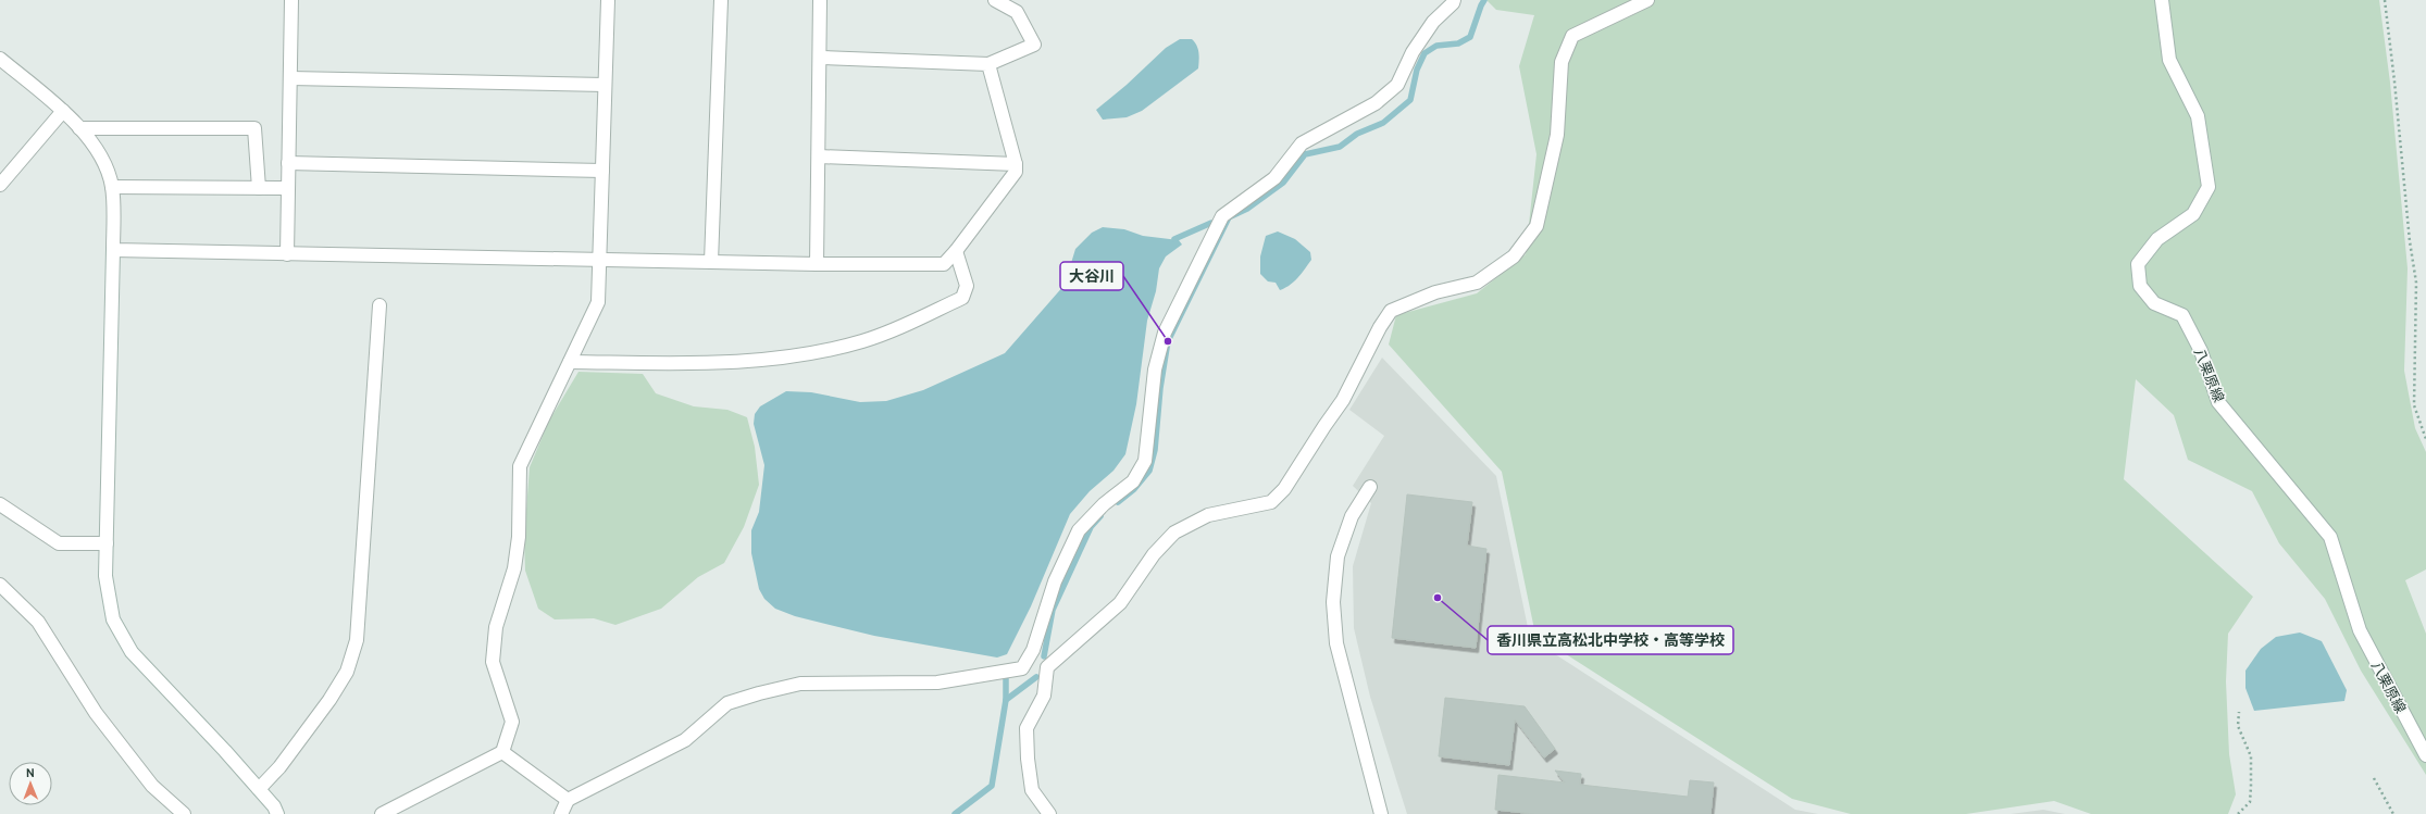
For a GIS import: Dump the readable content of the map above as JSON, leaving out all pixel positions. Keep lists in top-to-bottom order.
{
  "streets": {
    "street": ["八栗原線"]
  },
  "places": ["大谷川", "香川県立高松北中学校・高等学校"],
  "north": "top"
}
